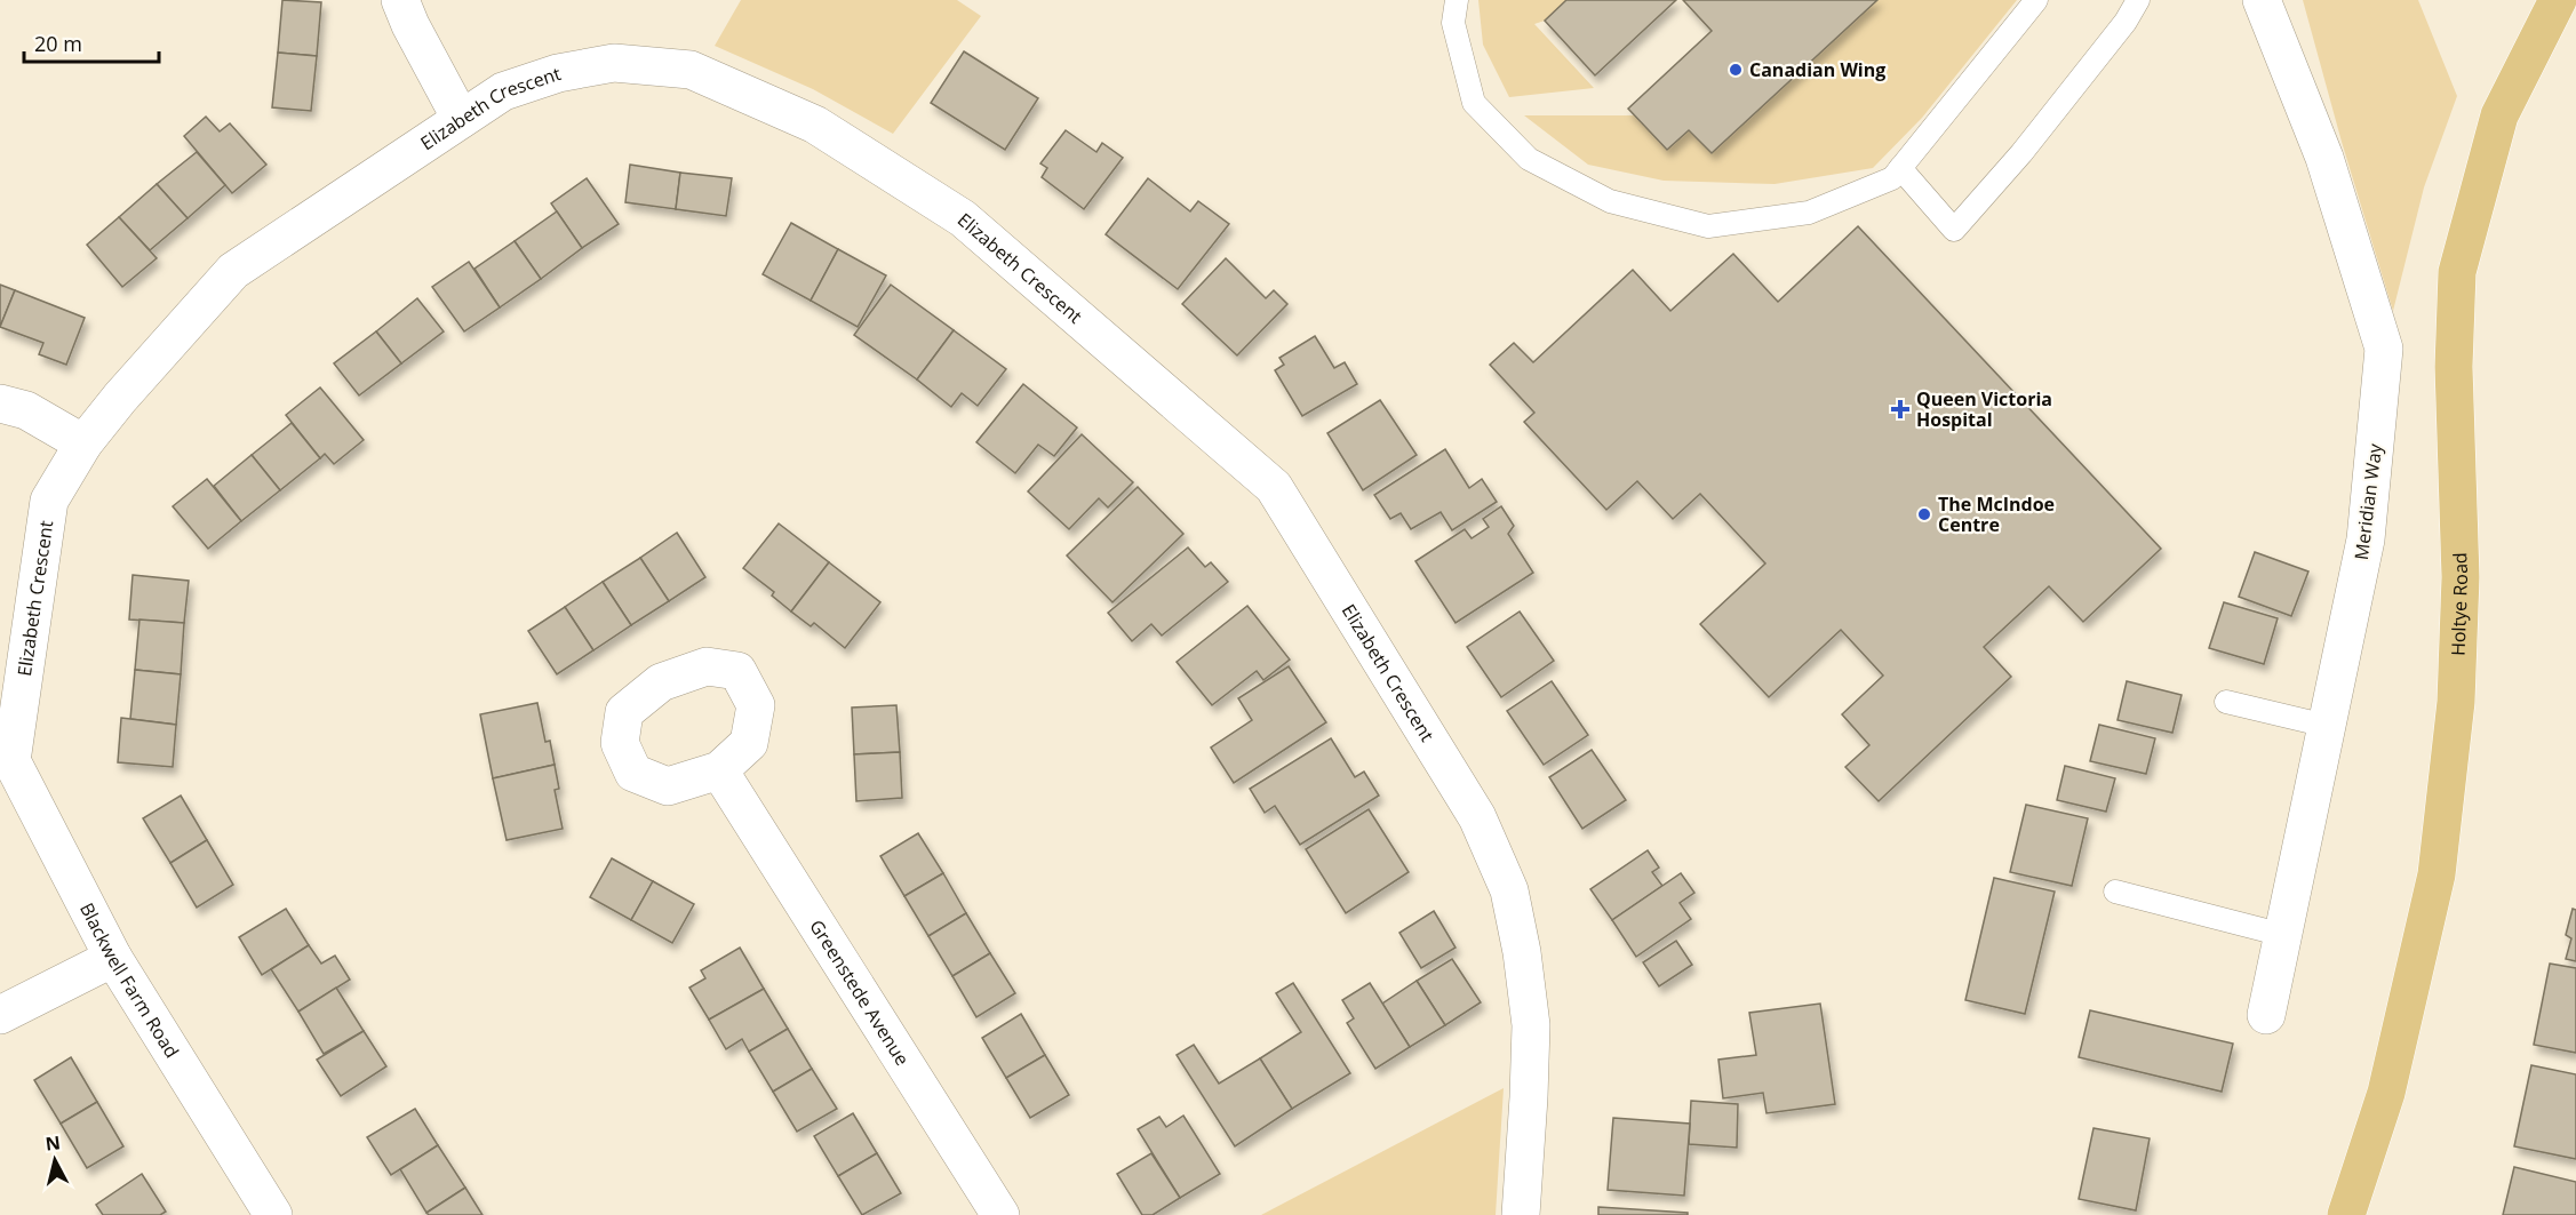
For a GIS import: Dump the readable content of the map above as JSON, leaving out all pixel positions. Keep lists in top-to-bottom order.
{
  "streets": {
    "main road": ["Holtye Road"],
    "street": [
      "Elizabeth Crescent",
      "Meridian Way",
      "Blackwell Farm Road",
      "Greenstede Avenue"
    ]
  },
  "crossings": [
    ["Elizabeth Crescent", "Blackwell Farm Road"]
  ],
  "places": {
    "other": ["Canadian Wing", "The McIndoe Centre"],
    "health": ["Queen Victoria Hospital"]
  },
  "scale_bar": "20 m",
  "north": "top"
}
